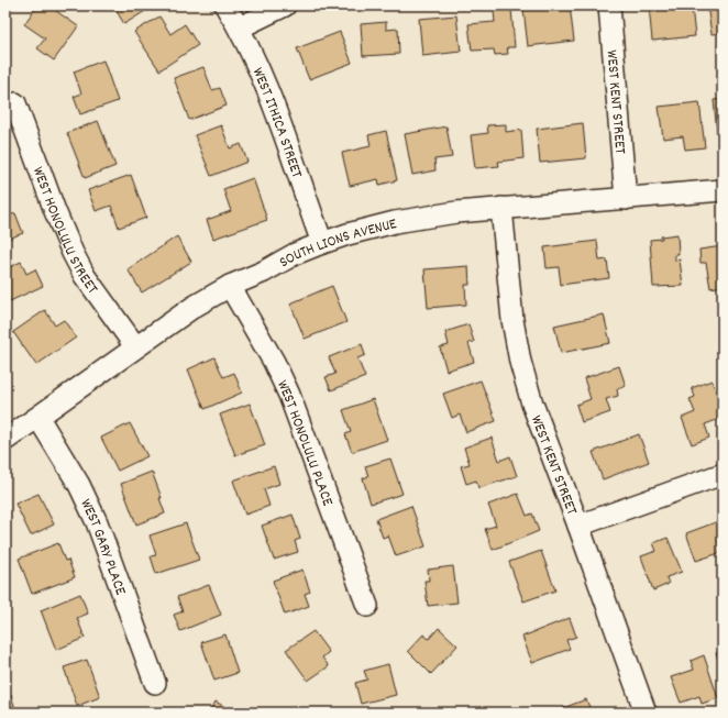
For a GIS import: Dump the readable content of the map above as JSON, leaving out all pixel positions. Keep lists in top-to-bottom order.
{
  "streets": {
    "street": [
      "WEST KENT STREET",
      "WEST ITHICA STREET",
      "WEST HONOLULU STREET",
      "SOUTH LIONS AVENUE",
      "WEST HONOLULU PLACE",
      "WEST GARY PLACE"
    ]
  },
  "crossings": [
    ["WEST KENT STREET", "SOUTH LIONS AVENUE"],
    ["WEST ITHICA STREET", "SOUTH LIONS AVENUE"],
    ["WEST HONOLULU STREET", "SOUTH LIONS AVENUE"],
    ["SOUTH LIONS AVENUE", "WEST HONOLULU PLACE"],
    ["SOUTH LIONS AVENUE", "WEST GARY PLACE"]
  ]
}
